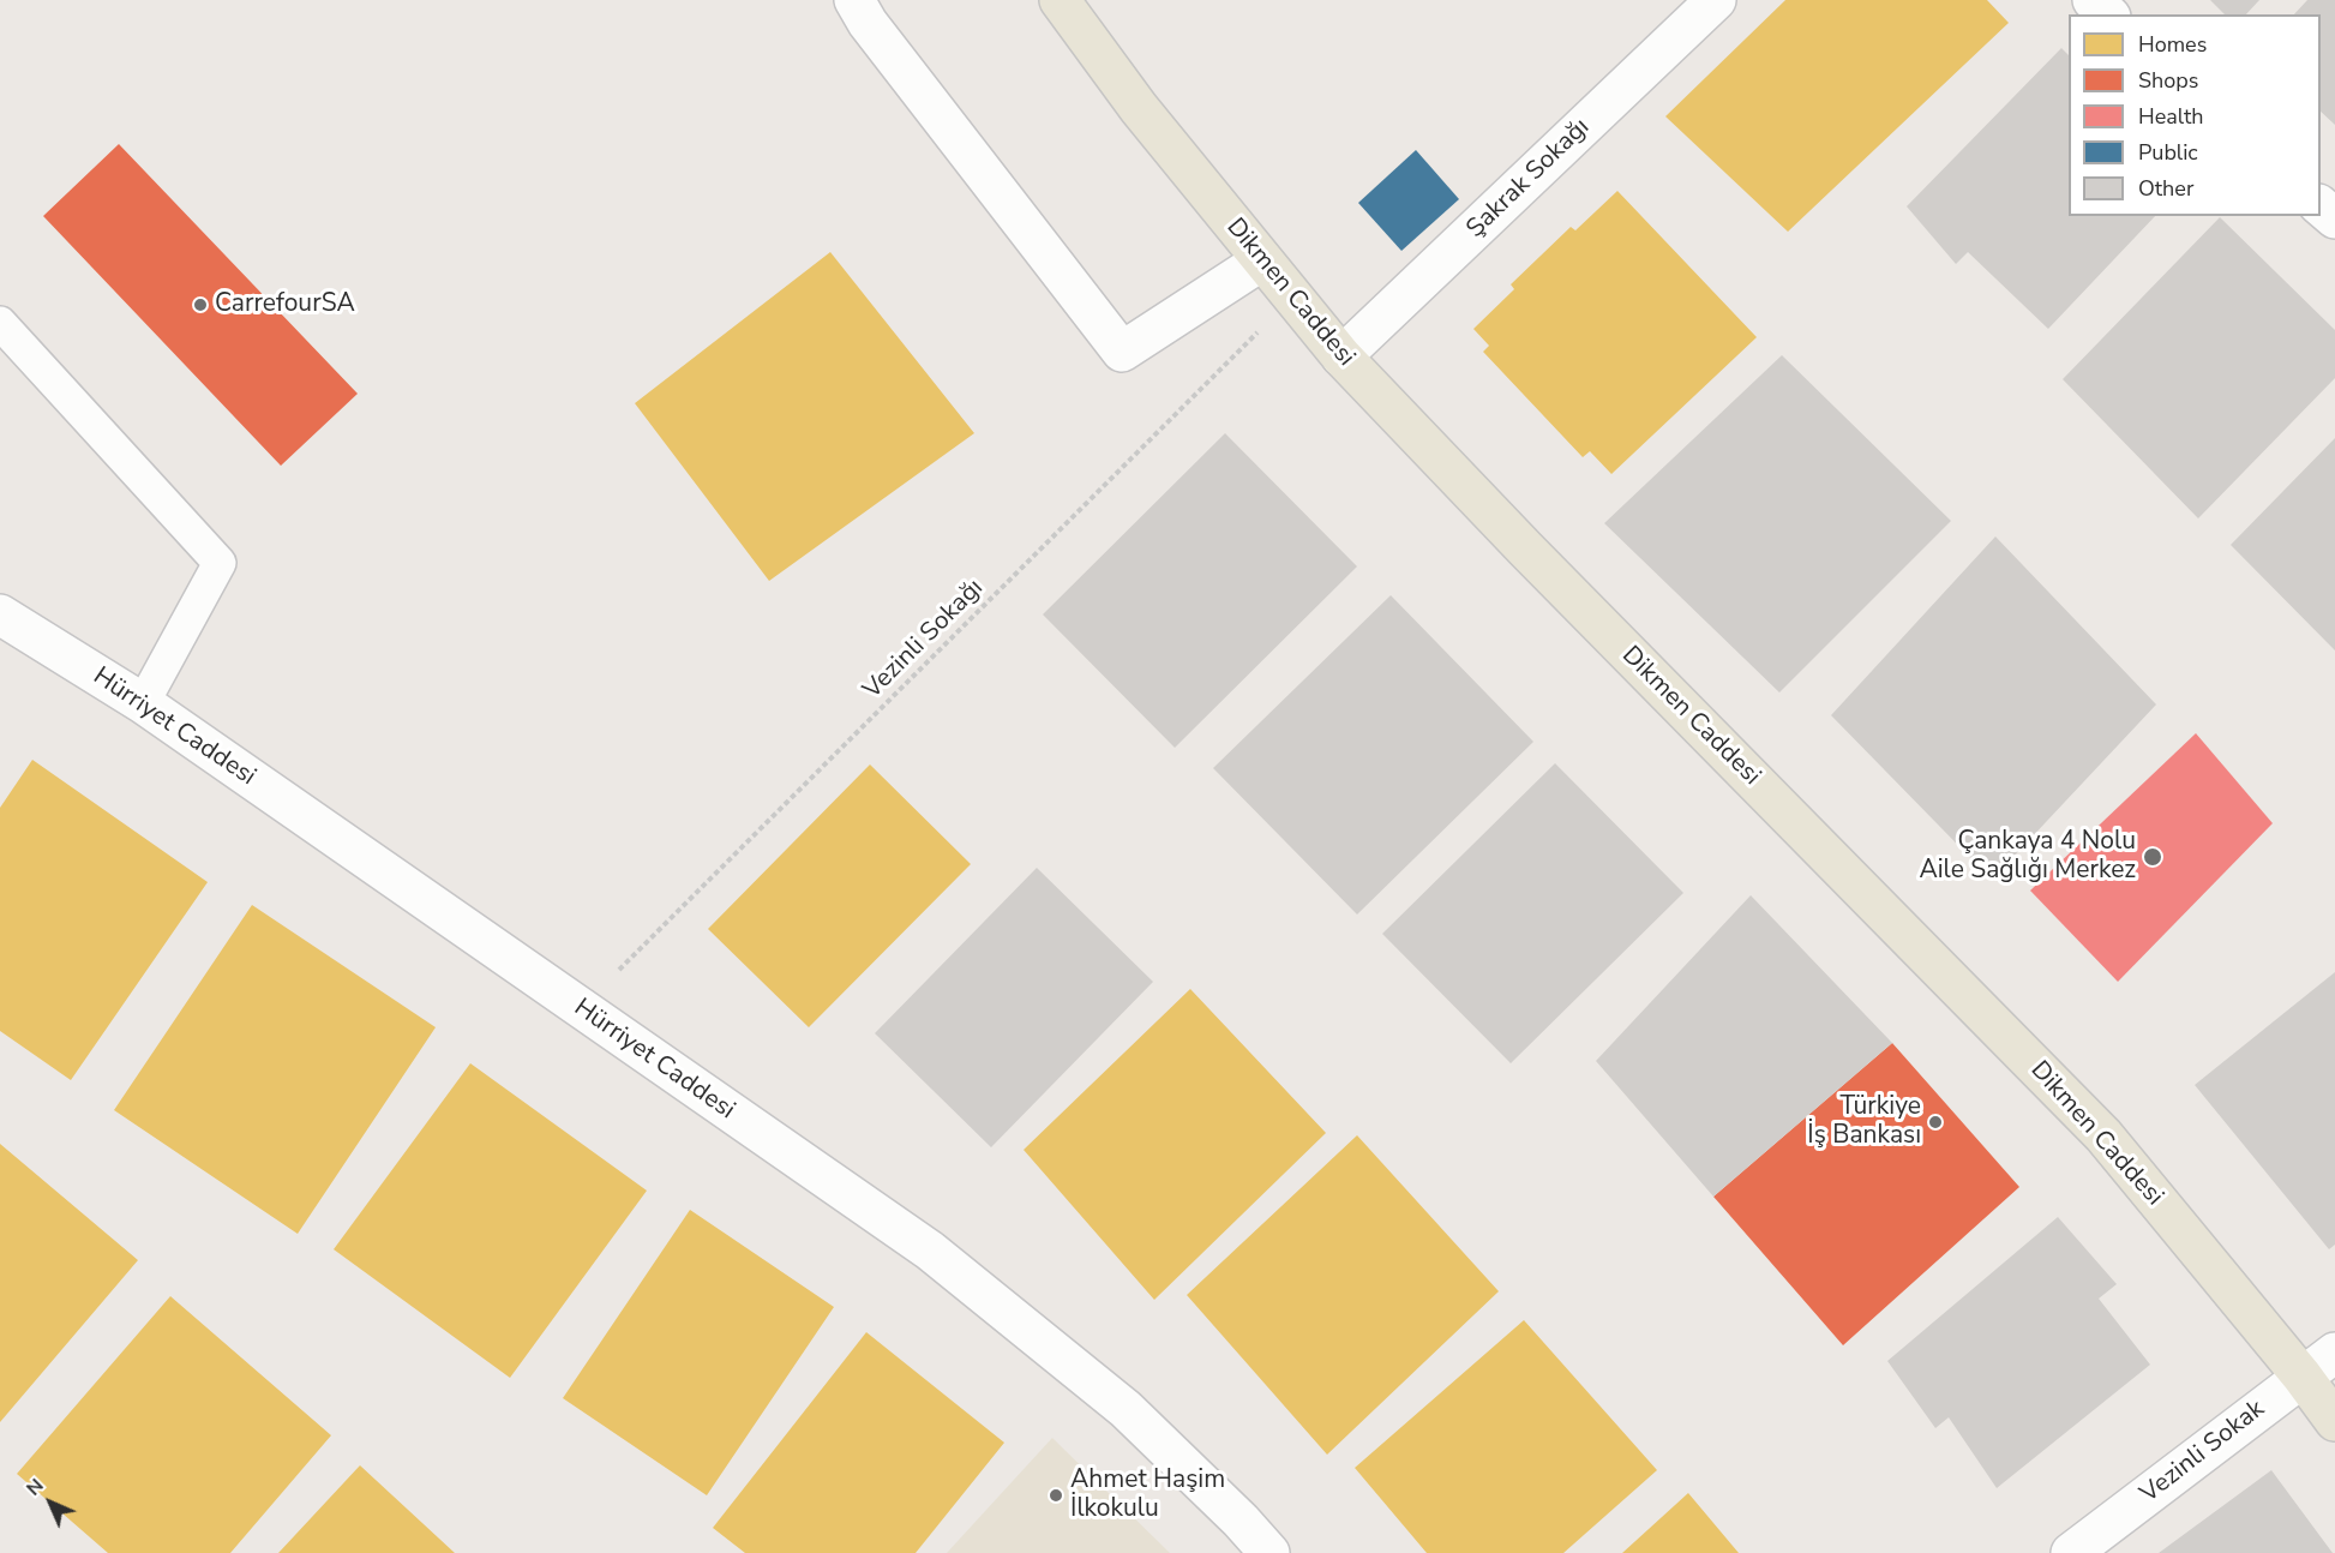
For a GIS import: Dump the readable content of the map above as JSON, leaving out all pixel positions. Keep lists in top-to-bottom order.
{
  "streets": {
    "main road": ["Dikmen Caddesi"],
    "street": ["Şakrak Sokağı", "Hürriyet Caddesi", "Vezinli Sokak"],
    "path": ["Vezinli Sokağı"]
  },
  "crossings": [
    ["Şakrak Sokağı", "Dikmen Caddesi"],
    ["Dikmen Caddesi", "Vezinli Sokağı"],
    ["Dikmen Caddesi", "Vezinli Sokak"],
    ["Vezinli Sokağı", "Hürriyet Caddesi"]
  ],
  "places": [
    "CarrefourSA",
    "Çankaya 4 Nolu Aile Sağlığı Merkez",
    "Türkiye İş Bankası",
    "Ahmet Haşim İlkokulu"
  ],
  "legend": [
    "Homes",
    "Shops",
    "Health",
    "Public",
    "Other"
  ],
  "north": "top left"
}
